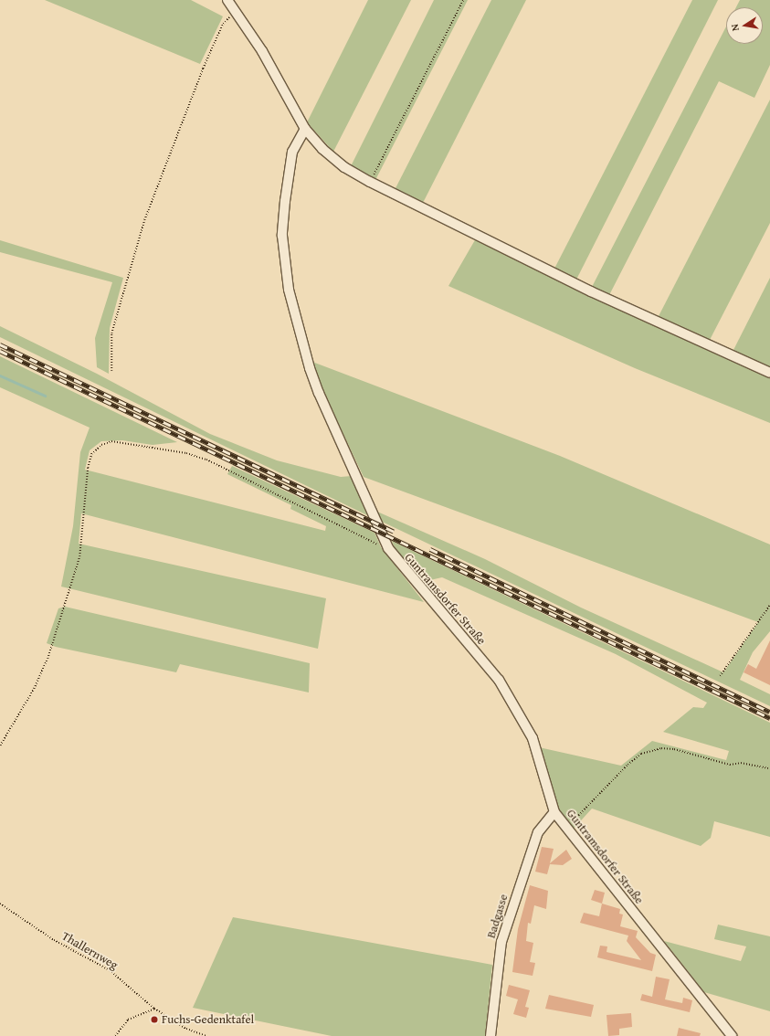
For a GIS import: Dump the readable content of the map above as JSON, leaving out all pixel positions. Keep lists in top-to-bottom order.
{
  "streets": {
    "street": ["Guntramsdorfer Straße", "Badgasse"],
    "path": ["Thallernweg"]
  },
  "crossings": [
    ["Guntramsdorfer Straße", "Badgasse"]
  ],
  "places": ["Fuchs-Gedenktafel"],
  "north": "left"
}
